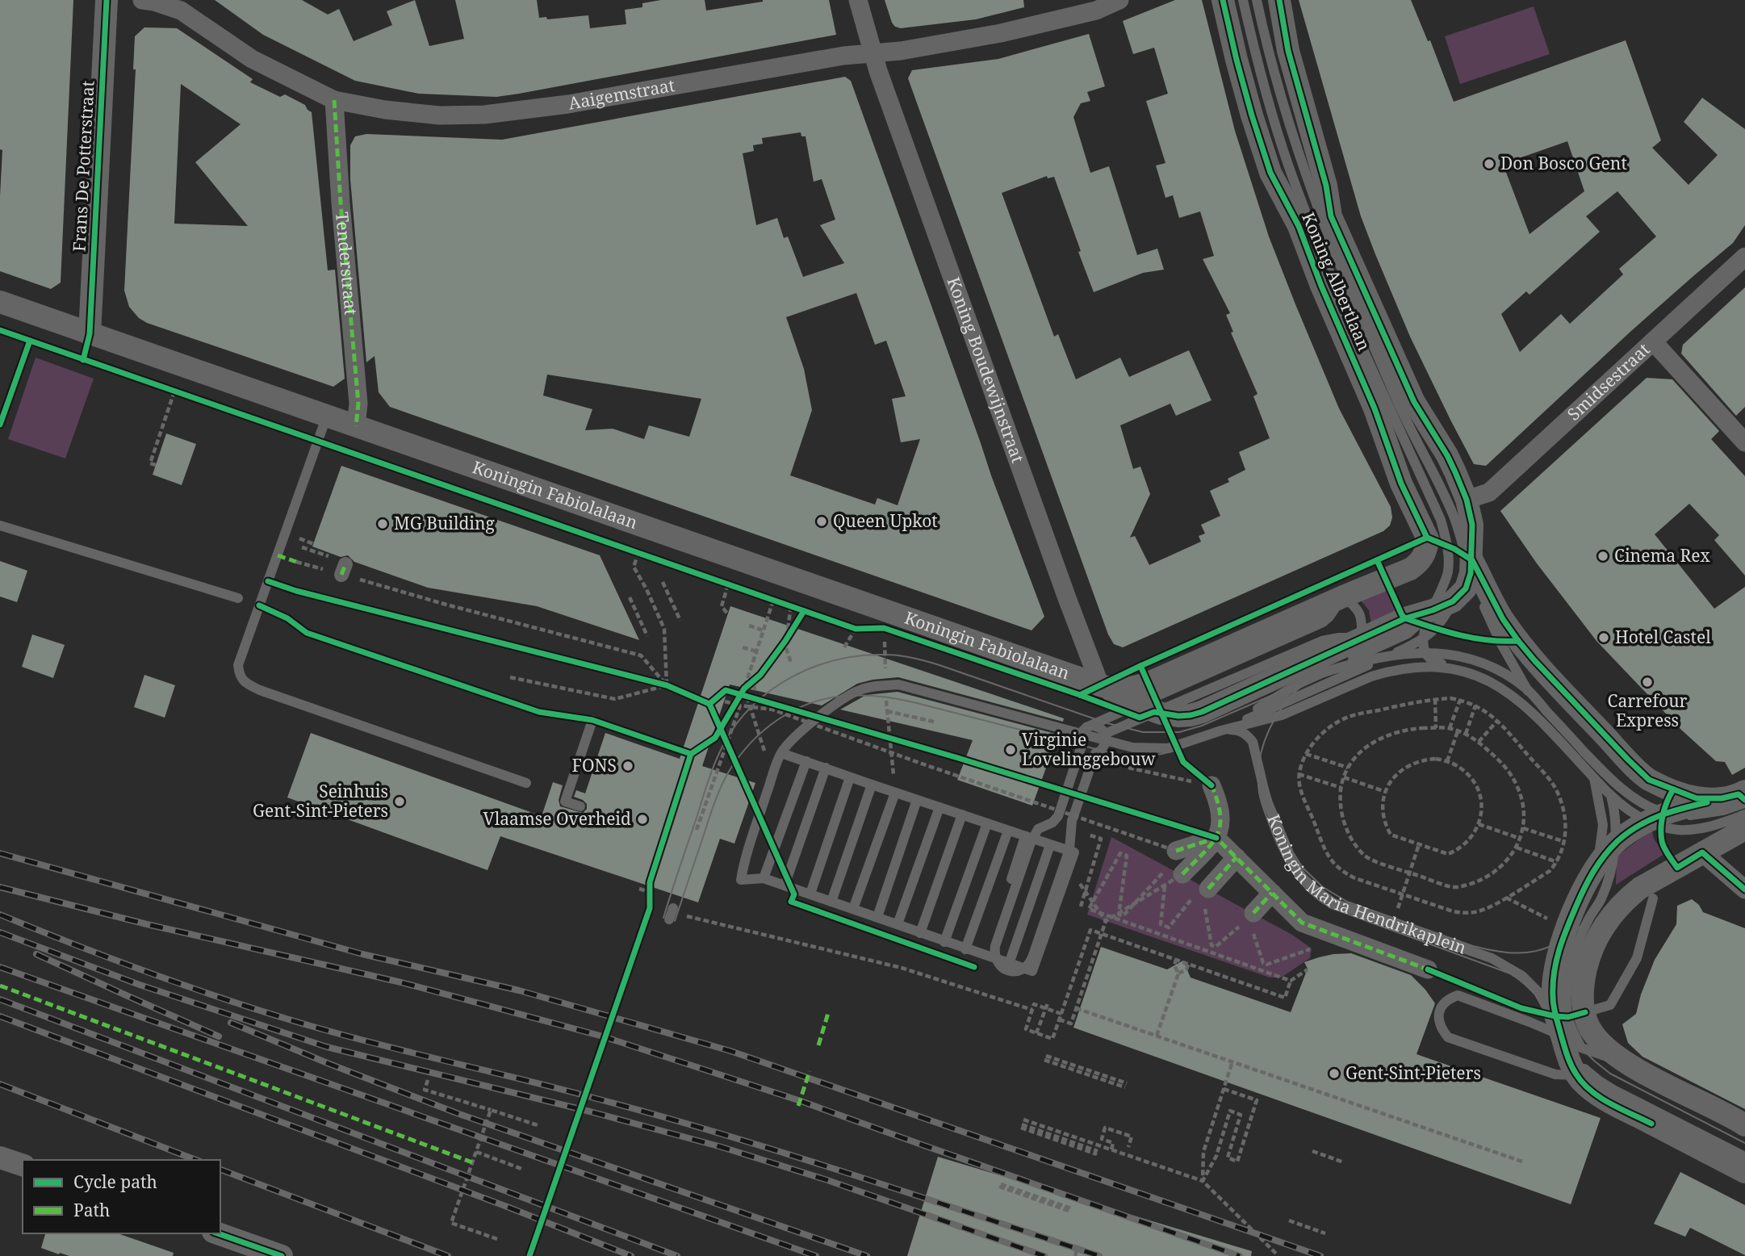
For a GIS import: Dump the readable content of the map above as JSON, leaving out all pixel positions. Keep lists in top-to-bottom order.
{
  "streets": {
    "street": [
      "Aaigemstraat",
      "Frans De Potterstraat",
      "Tenderstraat",
      "Koning Albertlaan",
      "Koning Boudewijnstraat",
      "Smidsestraat",
      "Koningin Fabiolalaan",
      "Koningin Maria Hendrikaplein"
    ]
  },
  "crossings": [
    ["Aaigemstraat", "Tenderstraat"],
    ["Aaigemstraat", "Koning Boudewijnstraat"],
    ["Frans De Potterstraat", "Koningin Fabiolalaan"],
    ["Tenderstraat", "Koningin Fabiolalaan"],
    ["Koning Albertlaan", "Smidsestraat"],
    ["Koning Albertlaan", "Koningin Maria Hendrikaplein"],
    ["Koning Boudewijnstraat", "Koningin Fabiolalaan"],
    ["Smidsestraat", "Koningin Maria Hendrikaplein"]
  ],
  "places": [
    "Don Bosco Gent",
    "Queen Upkot",
    "MG Building",
    "Cinema Rex",
    "Hotel Castel",
    "Carrefour Express",
    "Virginie Lovelinggebouw",
    "FONS",
    "Seinhuis Gent-Sint-Pieters",
    "Vlaamse Overheid",
    "Gent-Sint-Pieters"
  ],
  "legend": ["Cycle path", "Path"]
}
